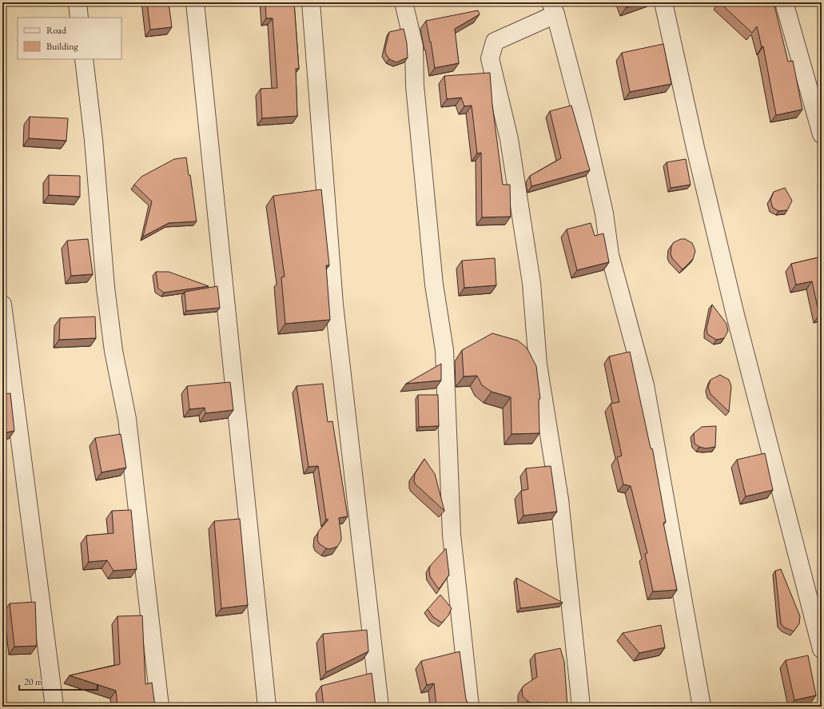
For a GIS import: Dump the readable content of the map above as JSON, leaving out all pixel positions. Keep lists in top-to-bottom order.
{
  "legend": ["Road", "Building"],
  "scale_bar": "20 m"
}
